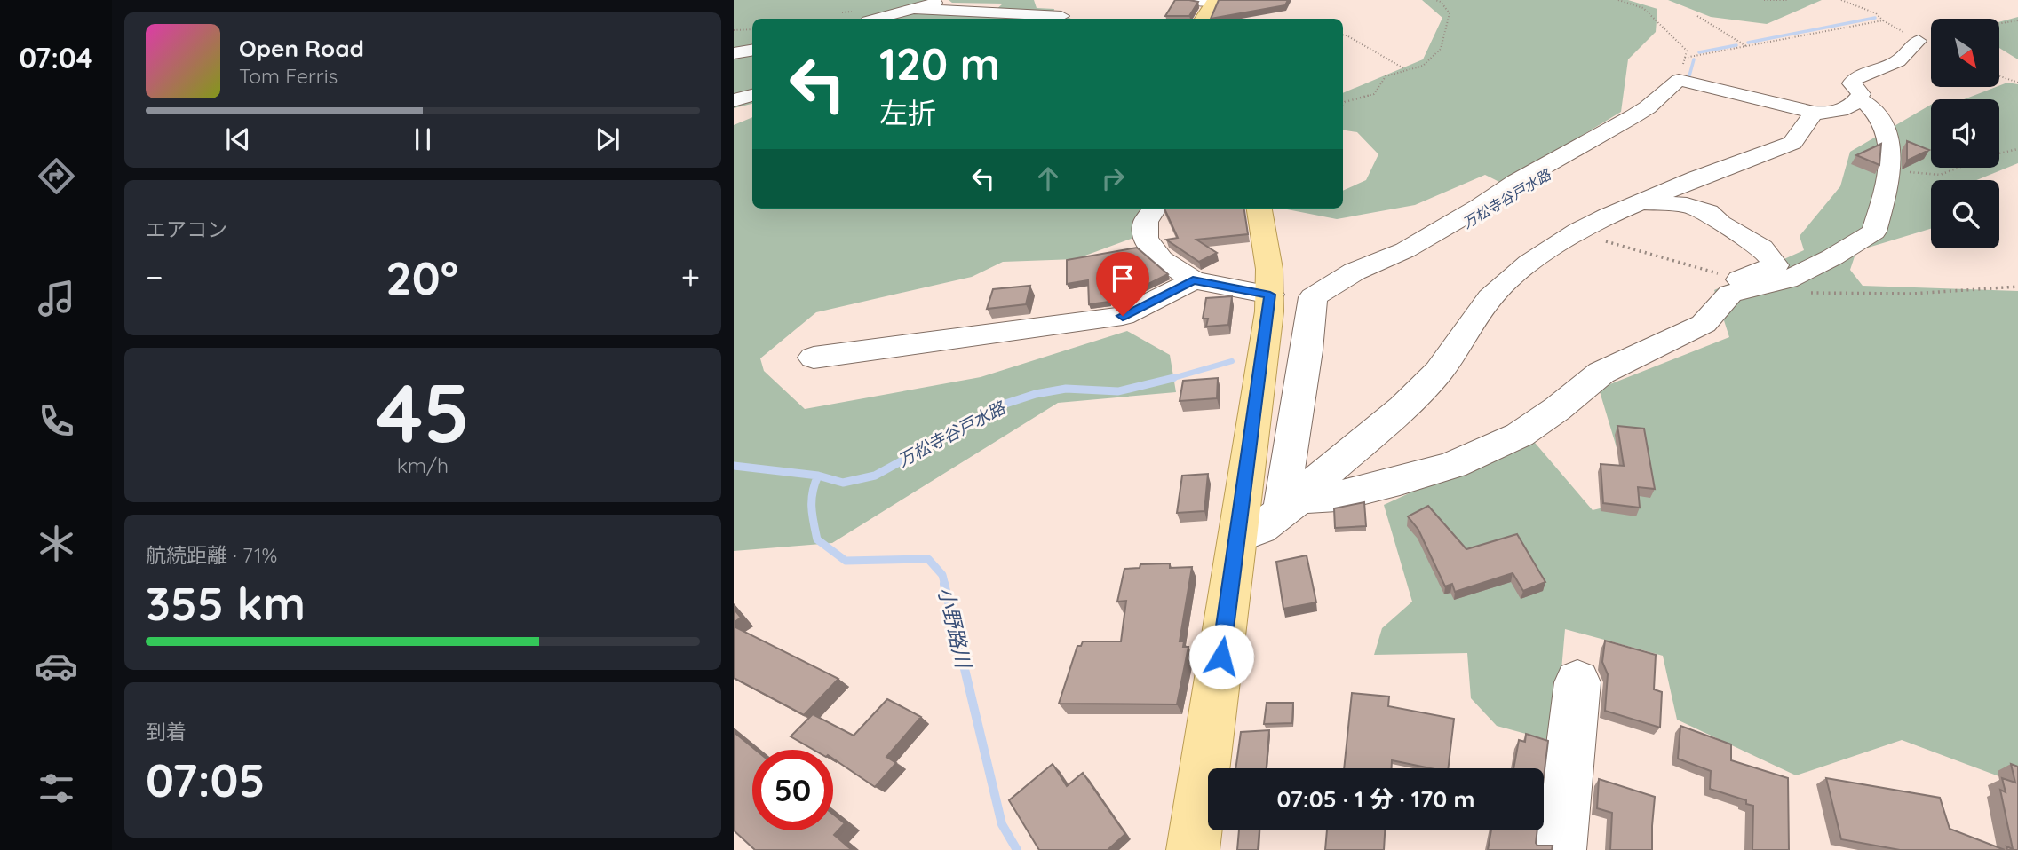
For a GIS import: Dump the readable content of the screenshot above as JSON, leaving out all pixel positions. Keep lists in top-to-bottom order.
{
  "water": ["万松寺谷戸水路", "小野路川"],
  "north": "bottom right",
  "page": {
    "tabs": "07:04",
    "turn": ["120 m", "左折"],
    "song": ["Open Road", "Tom Ferris"],
    "tile": [
      "エアコン",
      ["45", "km/h"],
      ["航続距離 · 71%", "355 km"],
      ["到着", "07:05"]
    ],
    "heat": ["−", "20°", "+"],
    "limit": "50",
    "trip": "07:05 · 1 分 · 170 m"
  }
}
